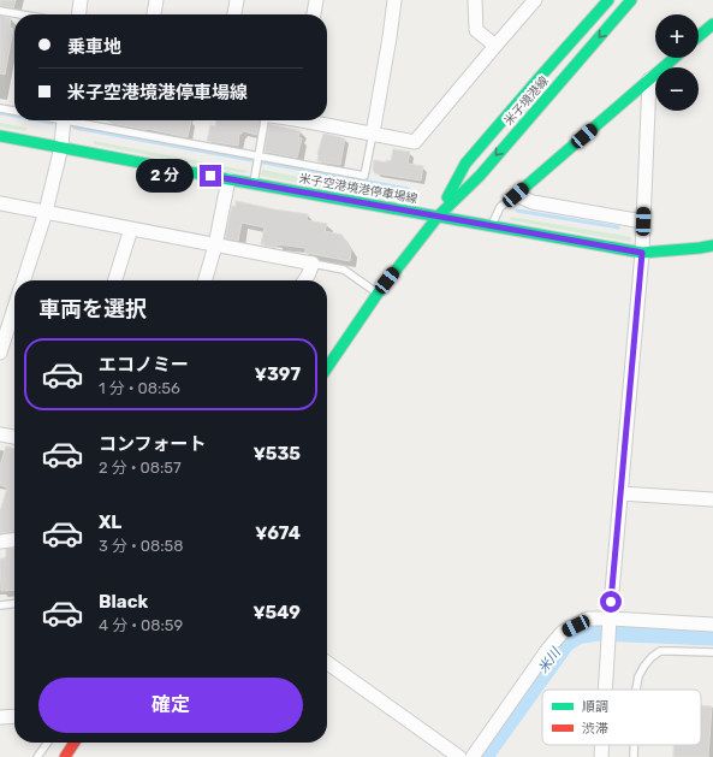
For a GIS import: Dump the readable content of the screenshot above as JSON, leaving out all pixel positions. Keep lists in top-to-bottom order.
{
  "streets": {
    "main road": ["米子境港線", "米子空港境港停車場線"]
  },
  "crossings": [
    ["米子境港線", "米子空港境港停車場線"]
  ],
  "water": ["米川"],
  "legend": ["順調", "渋滞"],
  "page": {
    "map_buttons": ["+", "−"],
    "banner": ["乗車地", "米子空港境港停車場線"],
    "bubble": "2 分",
    "heading": "車両を選択",
    "list": [
      {
        "name": "エコノミー",
        "note": "1 分 · 08:56",
        "value": "¥397"
      },
      {
        "name": "コンフォート",
        "note": "2 分 · 08:57",
        "value": "¥535"
      },
      {
        "name": "XL",
        "note": "3 分 · 08:58",
        "value": "¥674"
      },
      {
        "name": "Black",
        "note": "4 分 · 08:59",
        "value": "¥549"
      }
    ],
    "buttons": "確定"
  }
}
